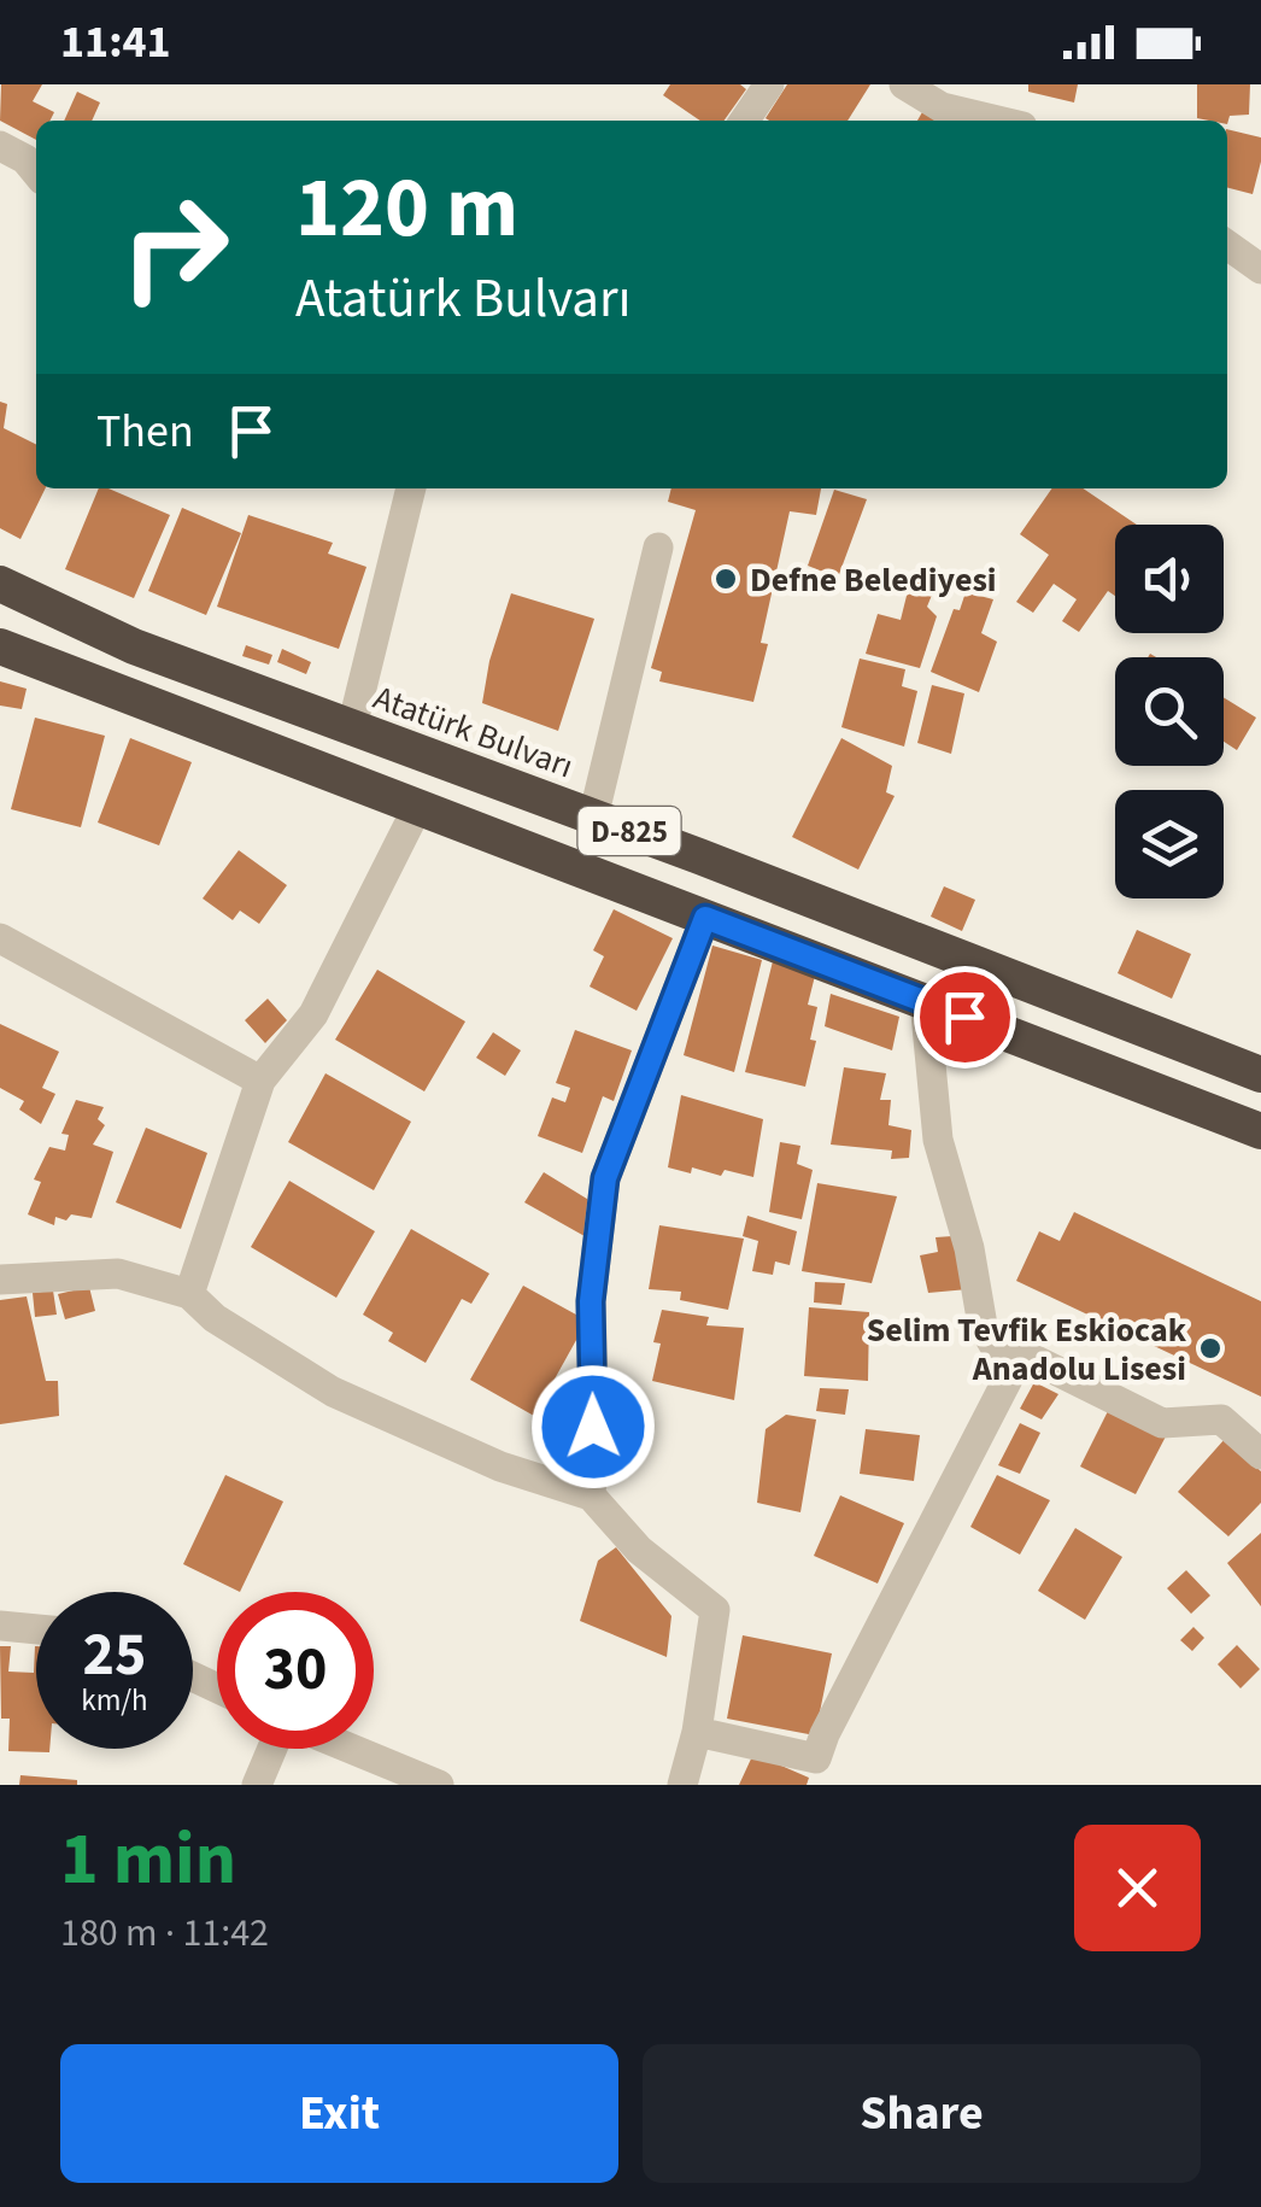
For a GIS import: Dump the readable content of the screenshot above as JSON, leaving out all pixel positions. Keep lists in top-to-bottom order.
{
  "streets": {
    "highway": ["Atatürk Bulvarı", "D-825"]
  },
  "places": ["Defne Belediyesi", "Selim Tevfik Eskiocak Anadolu Lisesi"],
  "page": {
    "status": "11:41",
    "turn": ["120 m", "Atatürk Bulvarı"],
    "then": "Then",
    "speed": "25 km/h",
    "limit": "30",
    "heading": ["1 min", "180 m · 11:42"],
    "buttons": ["Exit", "Share"]
  }
}
